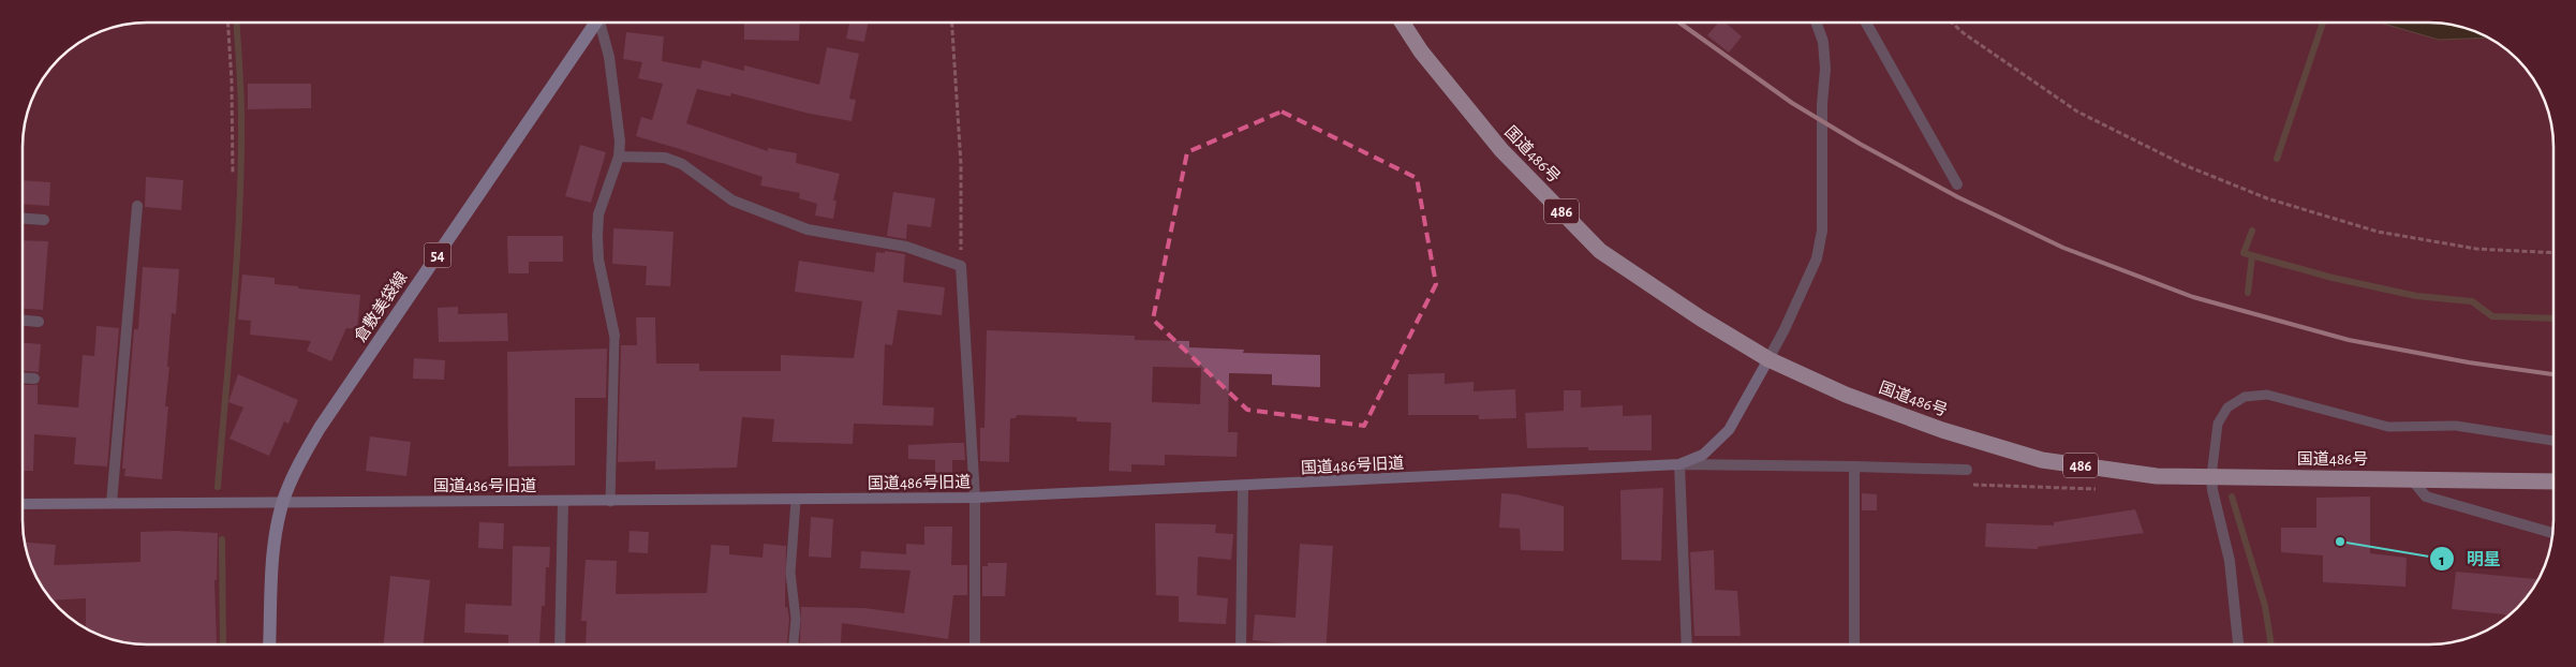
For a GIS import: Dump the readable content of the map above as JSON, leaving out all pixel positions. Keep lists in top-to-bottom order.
{
  "streets": {
    "highway": ["国道486号", "486"],
    "main road": ["54", "倉敷美袋線"],
    "street": ["国道486号旧道"]
  },
  "crossings": [
    ["国道486号", "国道486号旧道"],
    ["倉敷美袋線", "国道486号旧道"]
  ],
  "places": ["明星"]
}
